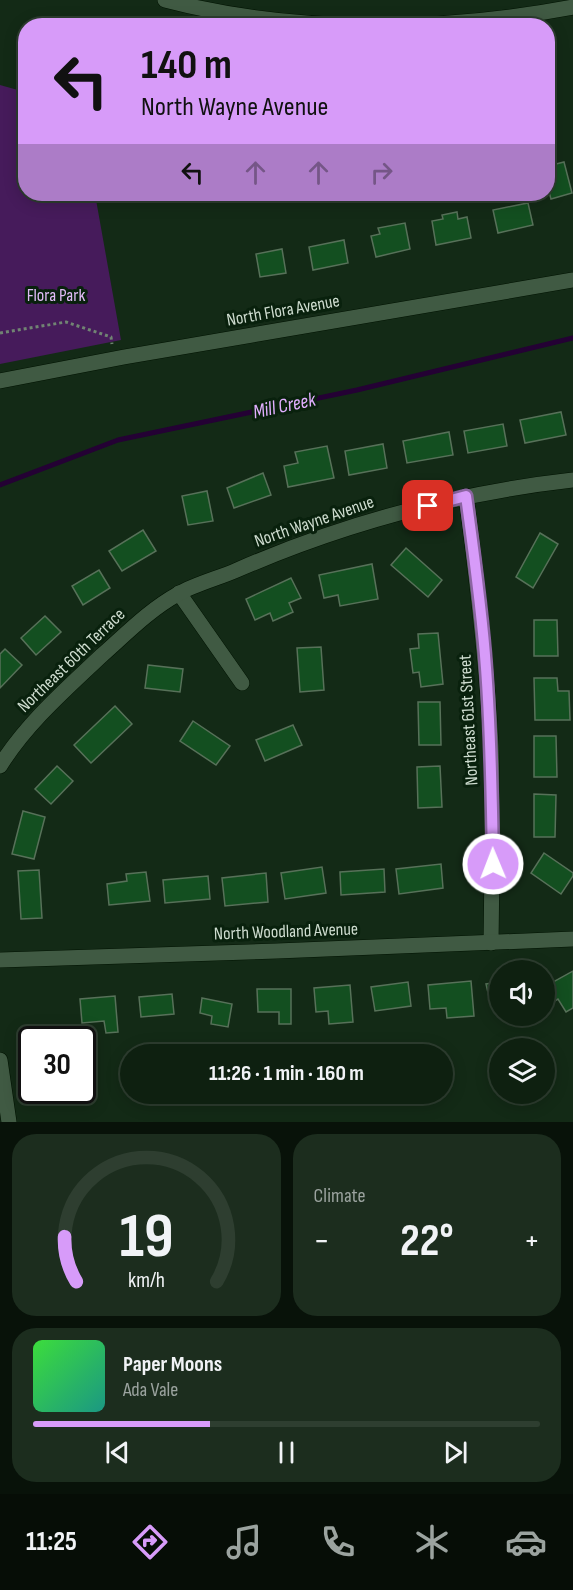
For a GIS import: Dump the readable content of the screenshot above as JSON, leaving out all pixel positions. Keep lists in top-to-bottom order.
{
  "streets": {
    "street": [
      "North Flora Avenue",
      "North Wayne Avenue",
      "Northeast 60th Terrace",
      "Northeast 61st Street",
      "North Woodland Avenue"
    ]
  },
  "crossings": [
    ["North Wayne Avenue", "Northeast 60th Terrace"],
    ["North Wayne Avenue", "Northeast 61st Street"],
    ["Northeast 61st Street", "North Woodland Avenue"]
  ],
  "water": ["Mill Creek"],
  "parks": ["Flora Park"],
  "page": {
    "turn": ["140 m", "North Wayne Avenue"],
    "limit": "30",
    "trip": "11:26 · 1 min · 160 m",
    "tile": "Climate",
    "heat": ["−", "22°", "+"],
    "song": ["Paper Moons", "Ada Vale"],
    "tabs": "11:25",
    "gauge": ["19", "km/h"]
  }
}
